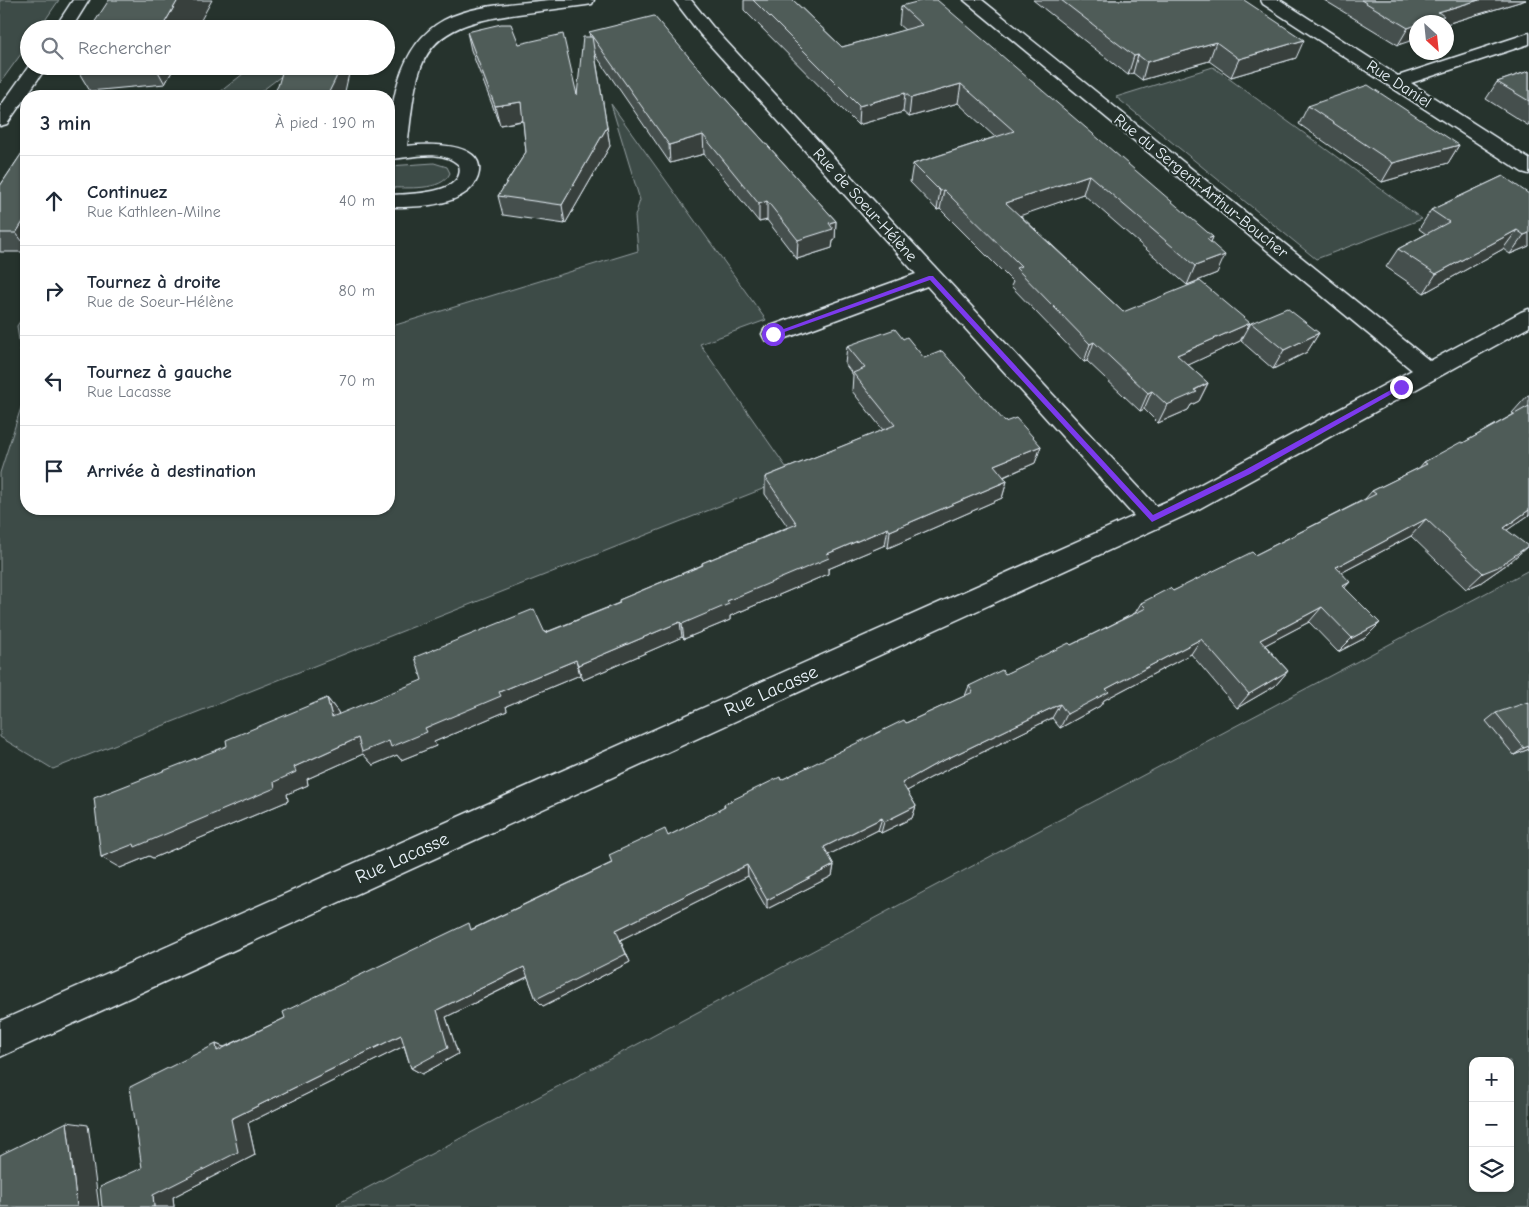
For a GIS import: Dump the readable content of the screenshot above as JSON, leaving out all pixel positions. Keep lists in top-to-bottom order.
{
  "streets": {
    "street": [
      "Rue Daniel",
      "Rue du Sergent-Arthur-Boucher",
      "Rue de Soeur-Hélène",
      "Rue Lacasse"
    ]
  },
  "crossings": [
    ["Rue du Sergent-Arthur-Boucher", "Rue Lacasse"],
    ["Rue de Soeur-Hélène", "Rue Lacasse"]
  ],
  "north": "bottom right",
  "page": {
    "search": "Rechercher",
    "heading": ["3 min", "À pied · 190 m"],
    "list": [
      ["Continuez", "Rue Kathleen-Milne", "40 m"],
      ["Tournez à droite", "Rue de Soeur-Hélène", "80 m"],
      ["Tournez à gauche", "Rue Lacasse", "70 m"],
      "Arrivée à destination"
    ],
    "map_buttons": ["+", "−"]
  }
}
